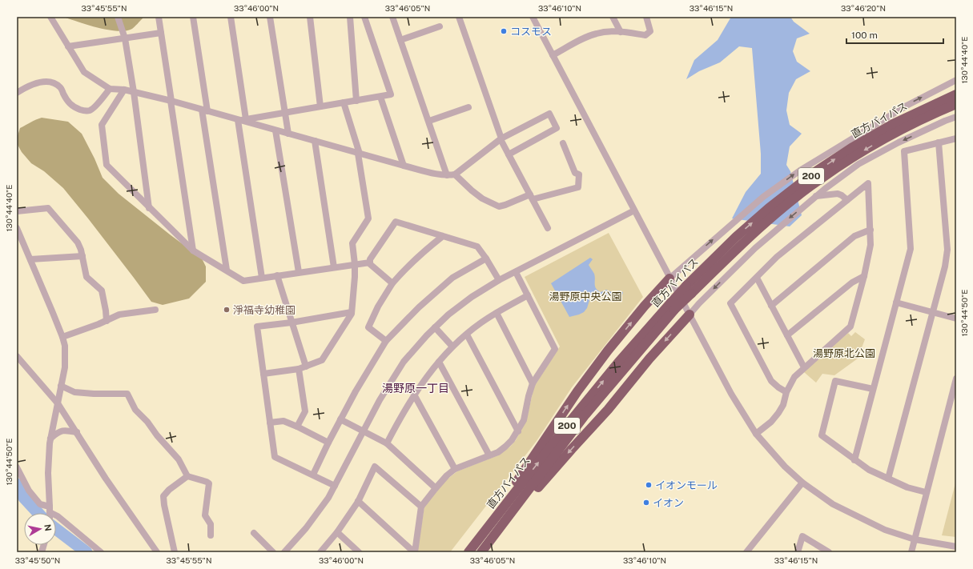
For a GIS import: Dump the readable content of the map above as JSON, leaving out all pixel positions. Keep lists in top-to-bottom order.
{
  "streets": {
    "highway": ["直方バイパス", "200"]
  },
  "districts": ["湯野原一丁目"],
  "parks": ["湯野原中央公園", "湯野原北公園"],
  "places": [
    "コスモス",
    "淨福寺幼稚園",
    "イオンモール",
    "イオン"
  ],
  "scale_bar": "100 m",
  "north": "right",
  "coordinates": [
    "33°45'55\"N",
    "33°46'00\"N",
    "33°46'05\"N",
    "33°46'10\"N",
    "33°46'15\"N",
    "33°46'20\"N",
    "130°44'40\"E",
    "130°44'50\"E",
    "33°45'50\"N"
  ]
}
